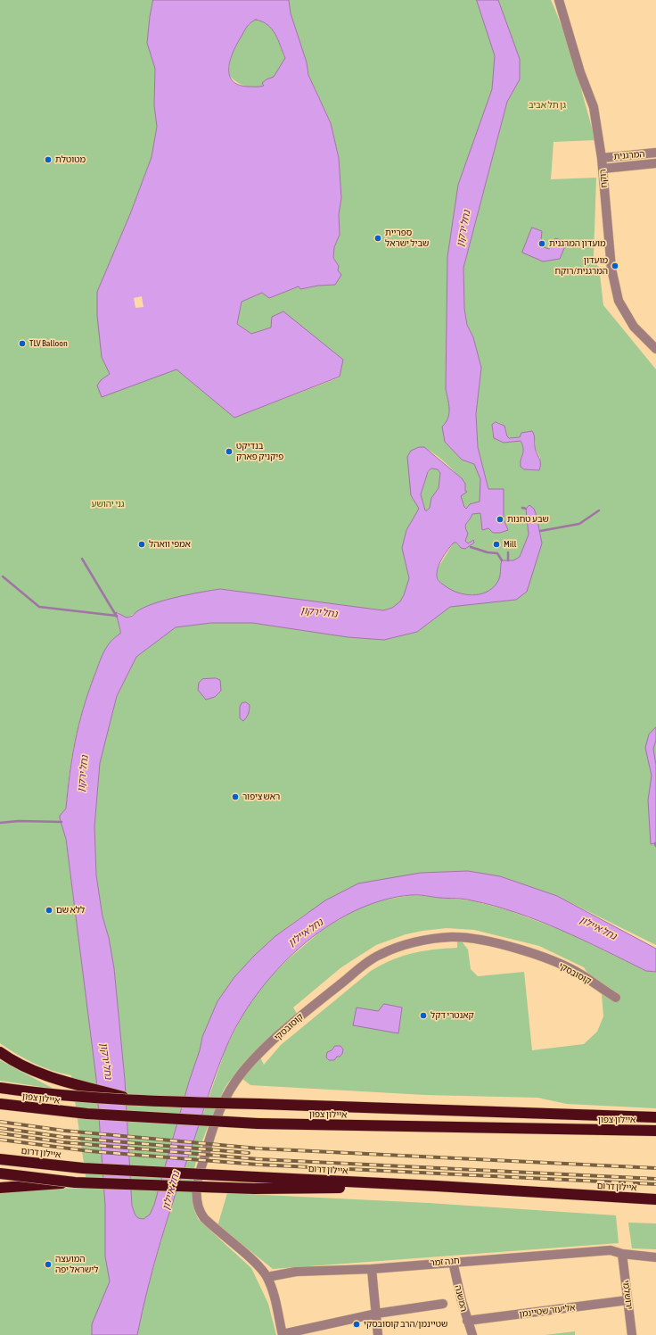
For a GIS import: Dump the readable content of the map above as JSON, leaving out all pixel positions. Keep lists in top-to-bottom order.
{
  "streets": {
    "highway": ["איילון צפון", "איילון דרום"],
    "street": [
      "המרגנית",
      "רוקח",
      "קוסובסקי",
      "חנה זמר",
      "ירושלמי",
      "המשנה",
      "אליעזר שטיינמן"
    ]
  },
  "crossings": [
    ["המרגנית", "רוקח"],
    ["קוסובסקי", "חנה זמר"],
    ["חנה זמר", "ירושלמי"],
    ["חנה זמר", "המשנה"],
    ["ירושלמי", "אליעזר שטיינמן"],
    ["המשנה", "אליעזר שטיינמן"]
  ],
  "water": ["נחל ירקון", "נחל איילון"],
  "parks": ["גן תל אביב", "גני יהושע"],
  "places": [
    "מטוטלת",
    "ספריית שביל ישראל",
    "מועדון המרגנית",
    "מועדון המרגנית/רוקח",
    "TLV Balloon",
    "בנדיקט פיקניק פארק",
    "שבע טחנות",
    "אמפי וואהל",
    "Mill",
    "ראש ציפור",
    "ללא שם",
    "קאנטרי דקל",
    "המועצה לישראל יפה",
    "שטיינמן/הרב קוסובסקי"
  ]
}
